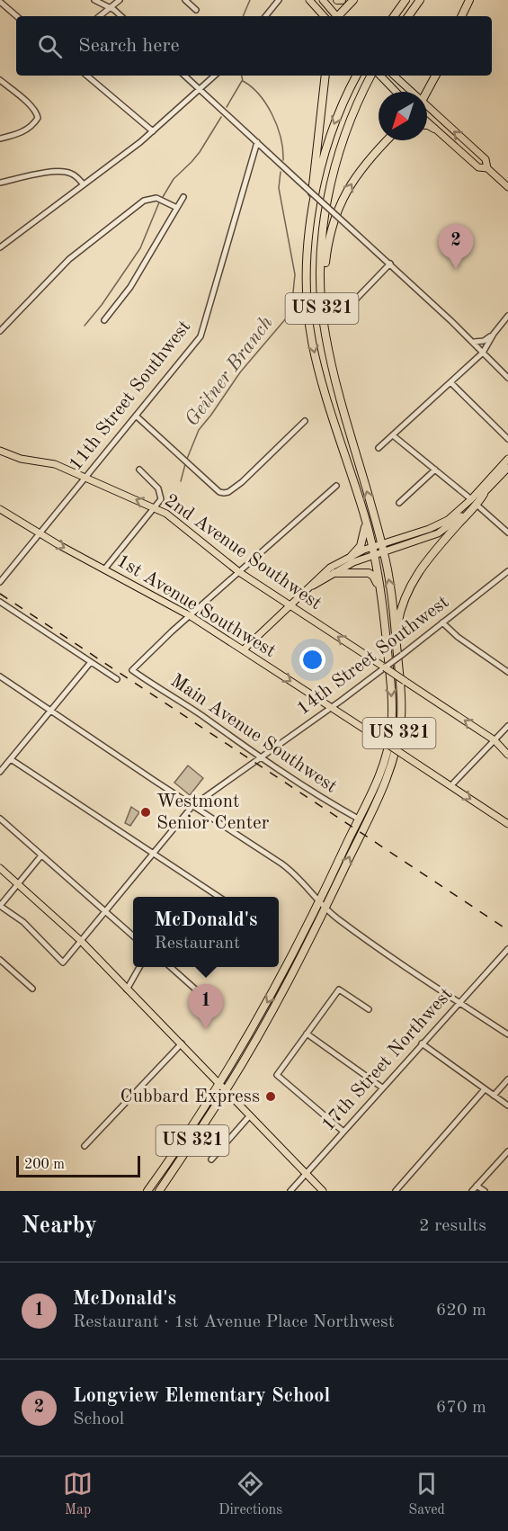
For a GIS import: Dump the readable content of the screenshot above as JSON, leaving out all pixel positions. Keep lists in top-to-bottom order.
{
  "streets": {
    "highway": ["US 321"],
    "main road": ["2nd Avenue Southwest", "1st Avenue Southwest"],
    "street": [
      "11th Street Southwest",
      "14th Street Southwest",
      "Main Avenue Southwest",
      "17th Street Northwest"
    ]
  },
  "crossings": [
    ["US 321", "Main Avenue Southwest"],
    ["11th Street Southwest", "2nd Avenue Southwest"],
    ["11th Street Southwest", "1st Avenue Southwest"],
    ["2nd Avenue Southwest", "14th Street Southwest"],
    ["1st Avenue Southwest", "14th Street Southwest"],
    ["1st Avenue Southwest", "Main Avenue Southwest"],
    ["14th Street Southwest", "Main Avenue Southwest"]
  ],
  "one_way": ["2nd Avenue Southwest", "1st Avenue Southwest"],
  "water": ["Geitner Branch"],
  "places": ["Westmont Senior Center", "Cubbard Express"],
  "scale_bar": "200 m",
  "north": "bottom left",
  "page": {
    "search": "Search here",
    "pins": ["2", "1"],
    "popup": ["McDonald's", "Restaurant"],
    "scale": "200 m",
    "heading": ["Nearby", "2 results"],
    "list": [
      {
        "mark": "1",
        "name": "McDonald's",
        "note": "Restaurant · 1st Avenue Place Northwest",
        "value": "620 m"
      },
      {
        "mark": "2",
        "name": "Longview Elementary School",
        "note": "School",
        "value": "670 m"
      }
    ],
    "nav": ["Map", "Directions", "Saved"]
  }
}
